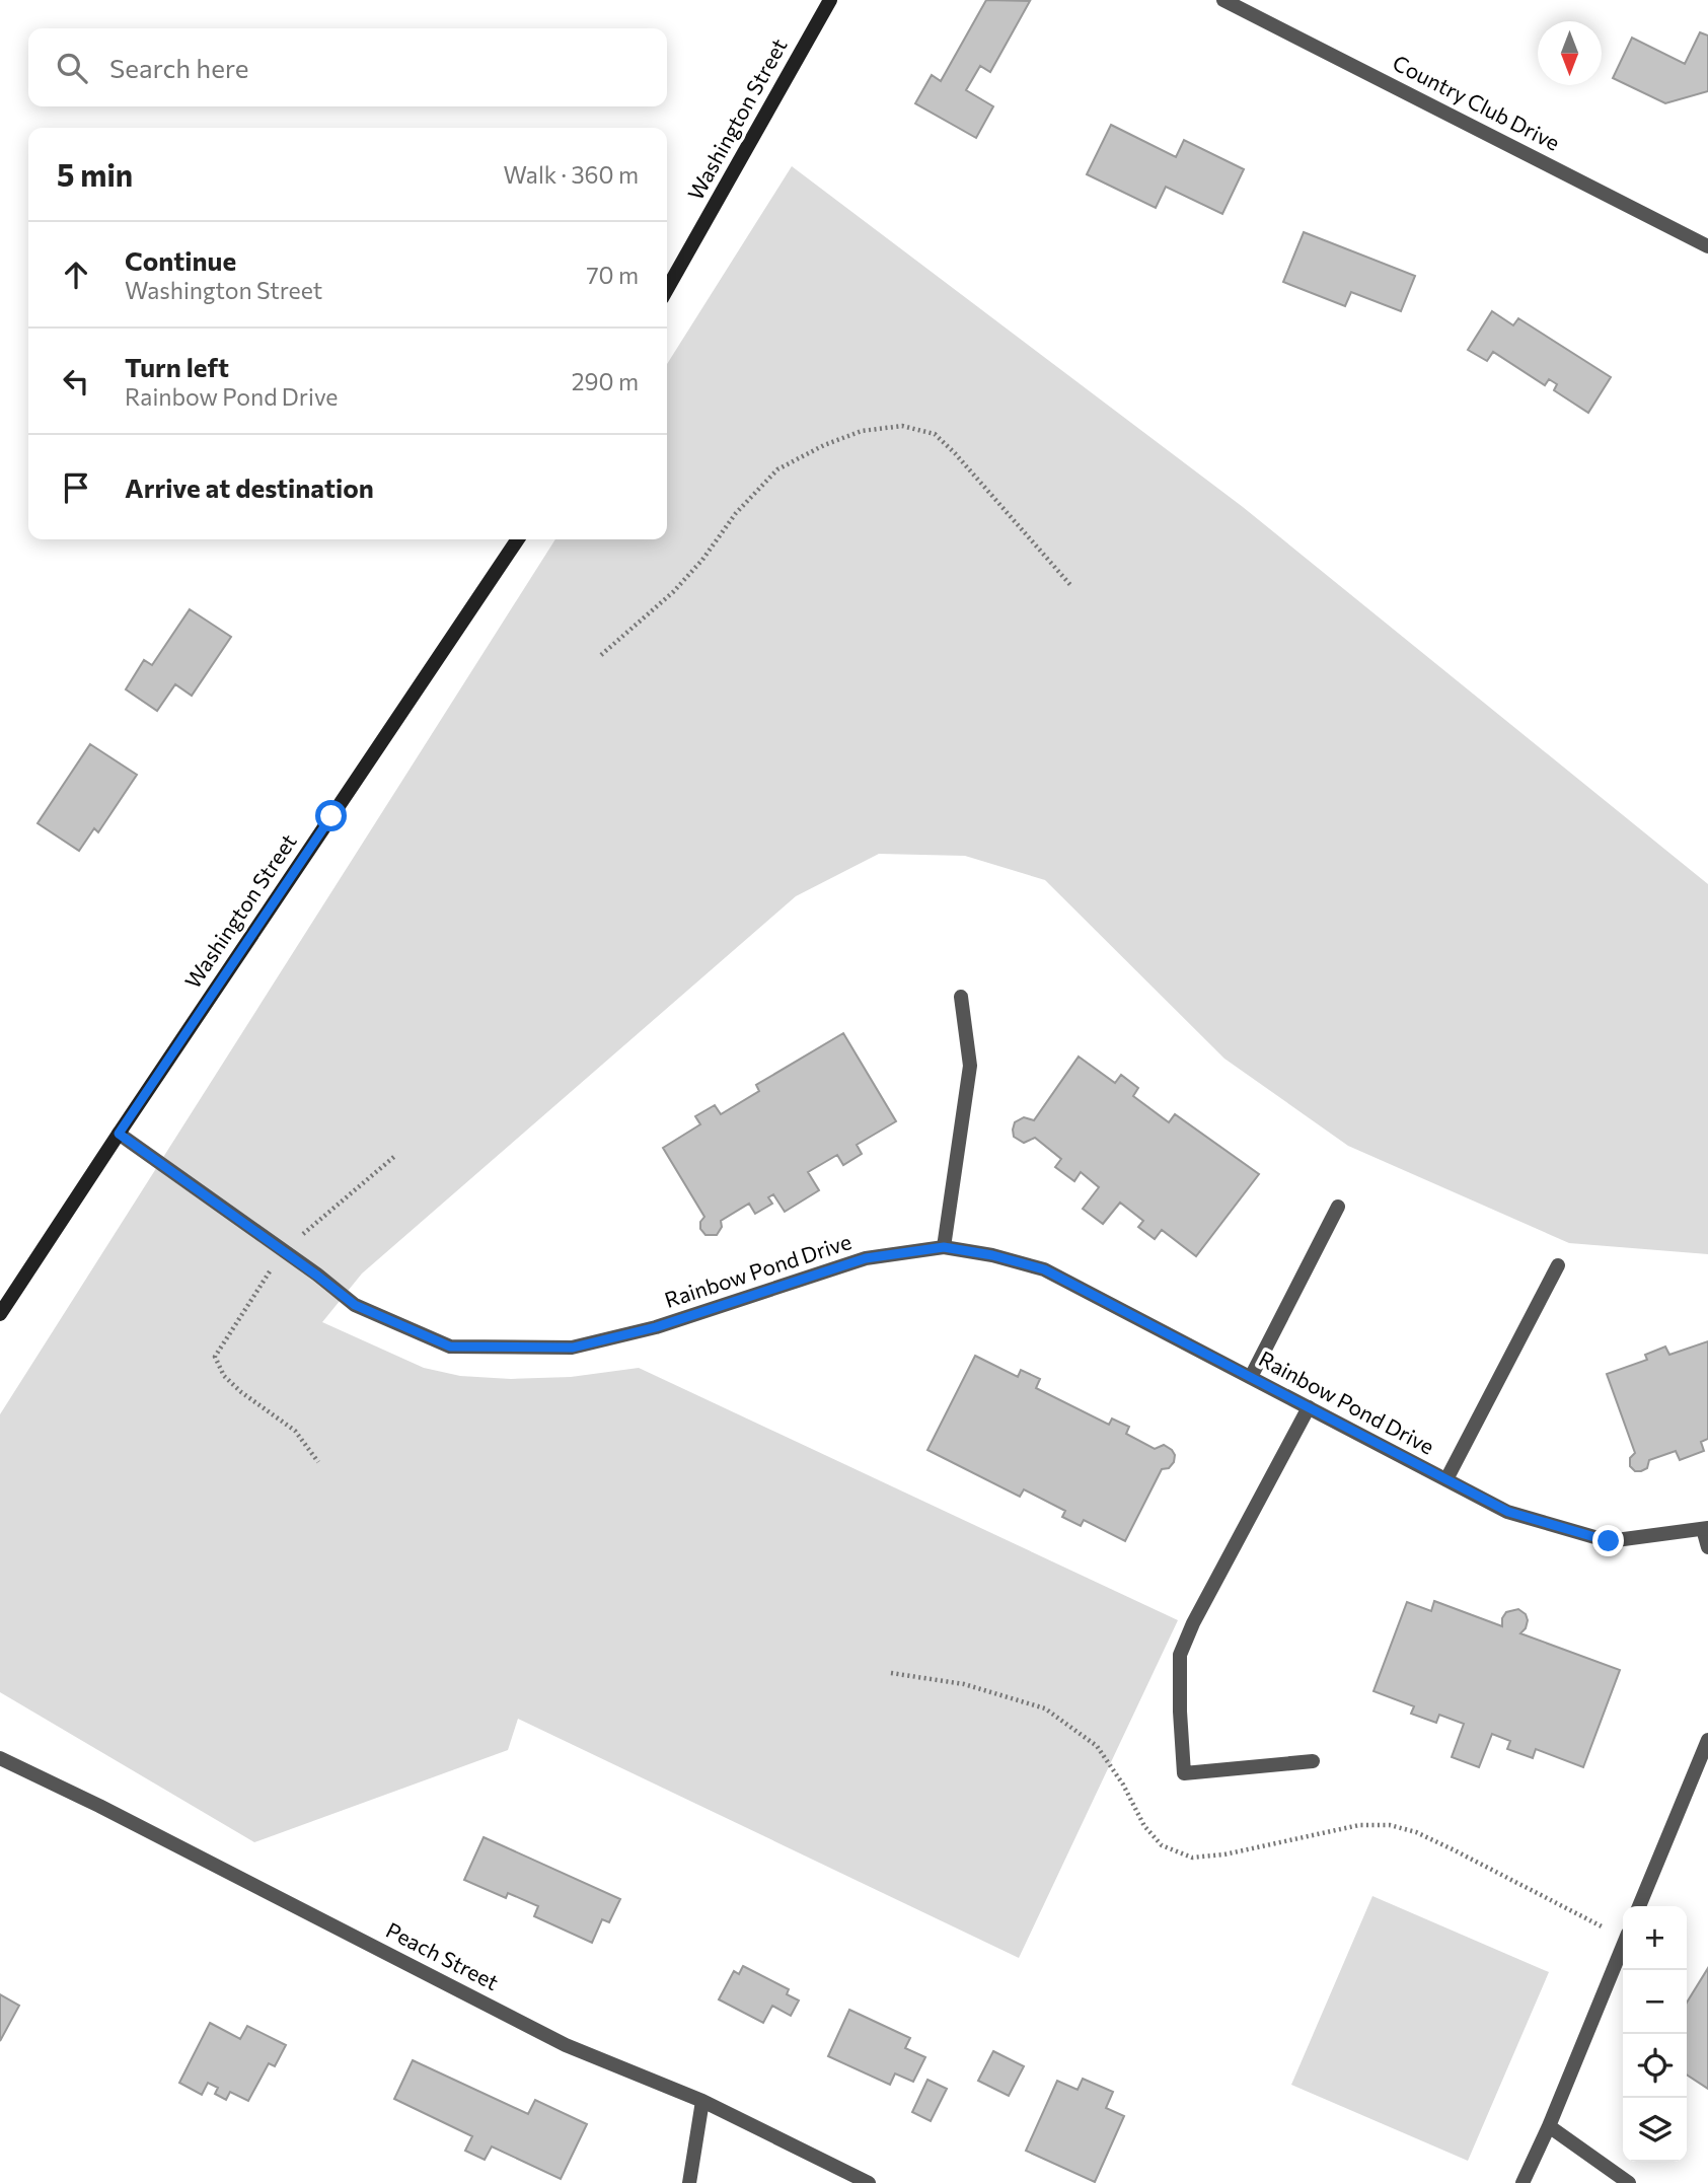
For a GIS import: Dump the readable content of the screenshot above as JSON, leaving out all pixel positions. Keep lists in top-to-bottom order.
{
  "streets": {
    "main road": ["Washington Street"],
    "street": ["Country Club Drive", "Rainbow Pond Drive", "Peach Street"]
  },
  "crossings": [
    ["Washington Street", "Rainbow Pond Drive"]
  ],
  "north": "bottom",
  "page": {
    "search": "Search here",
    "heading": ["5 min", "Walk · 360 m"],
    "list": [
      ["Continue", "Washington Street", "70 m"],
      ["Turn left", "Rainbow Pond Drive", "290 m"],
      "Arrive at destination"
    ],
    "map_buttons": ["+", "−"]
  }
}
